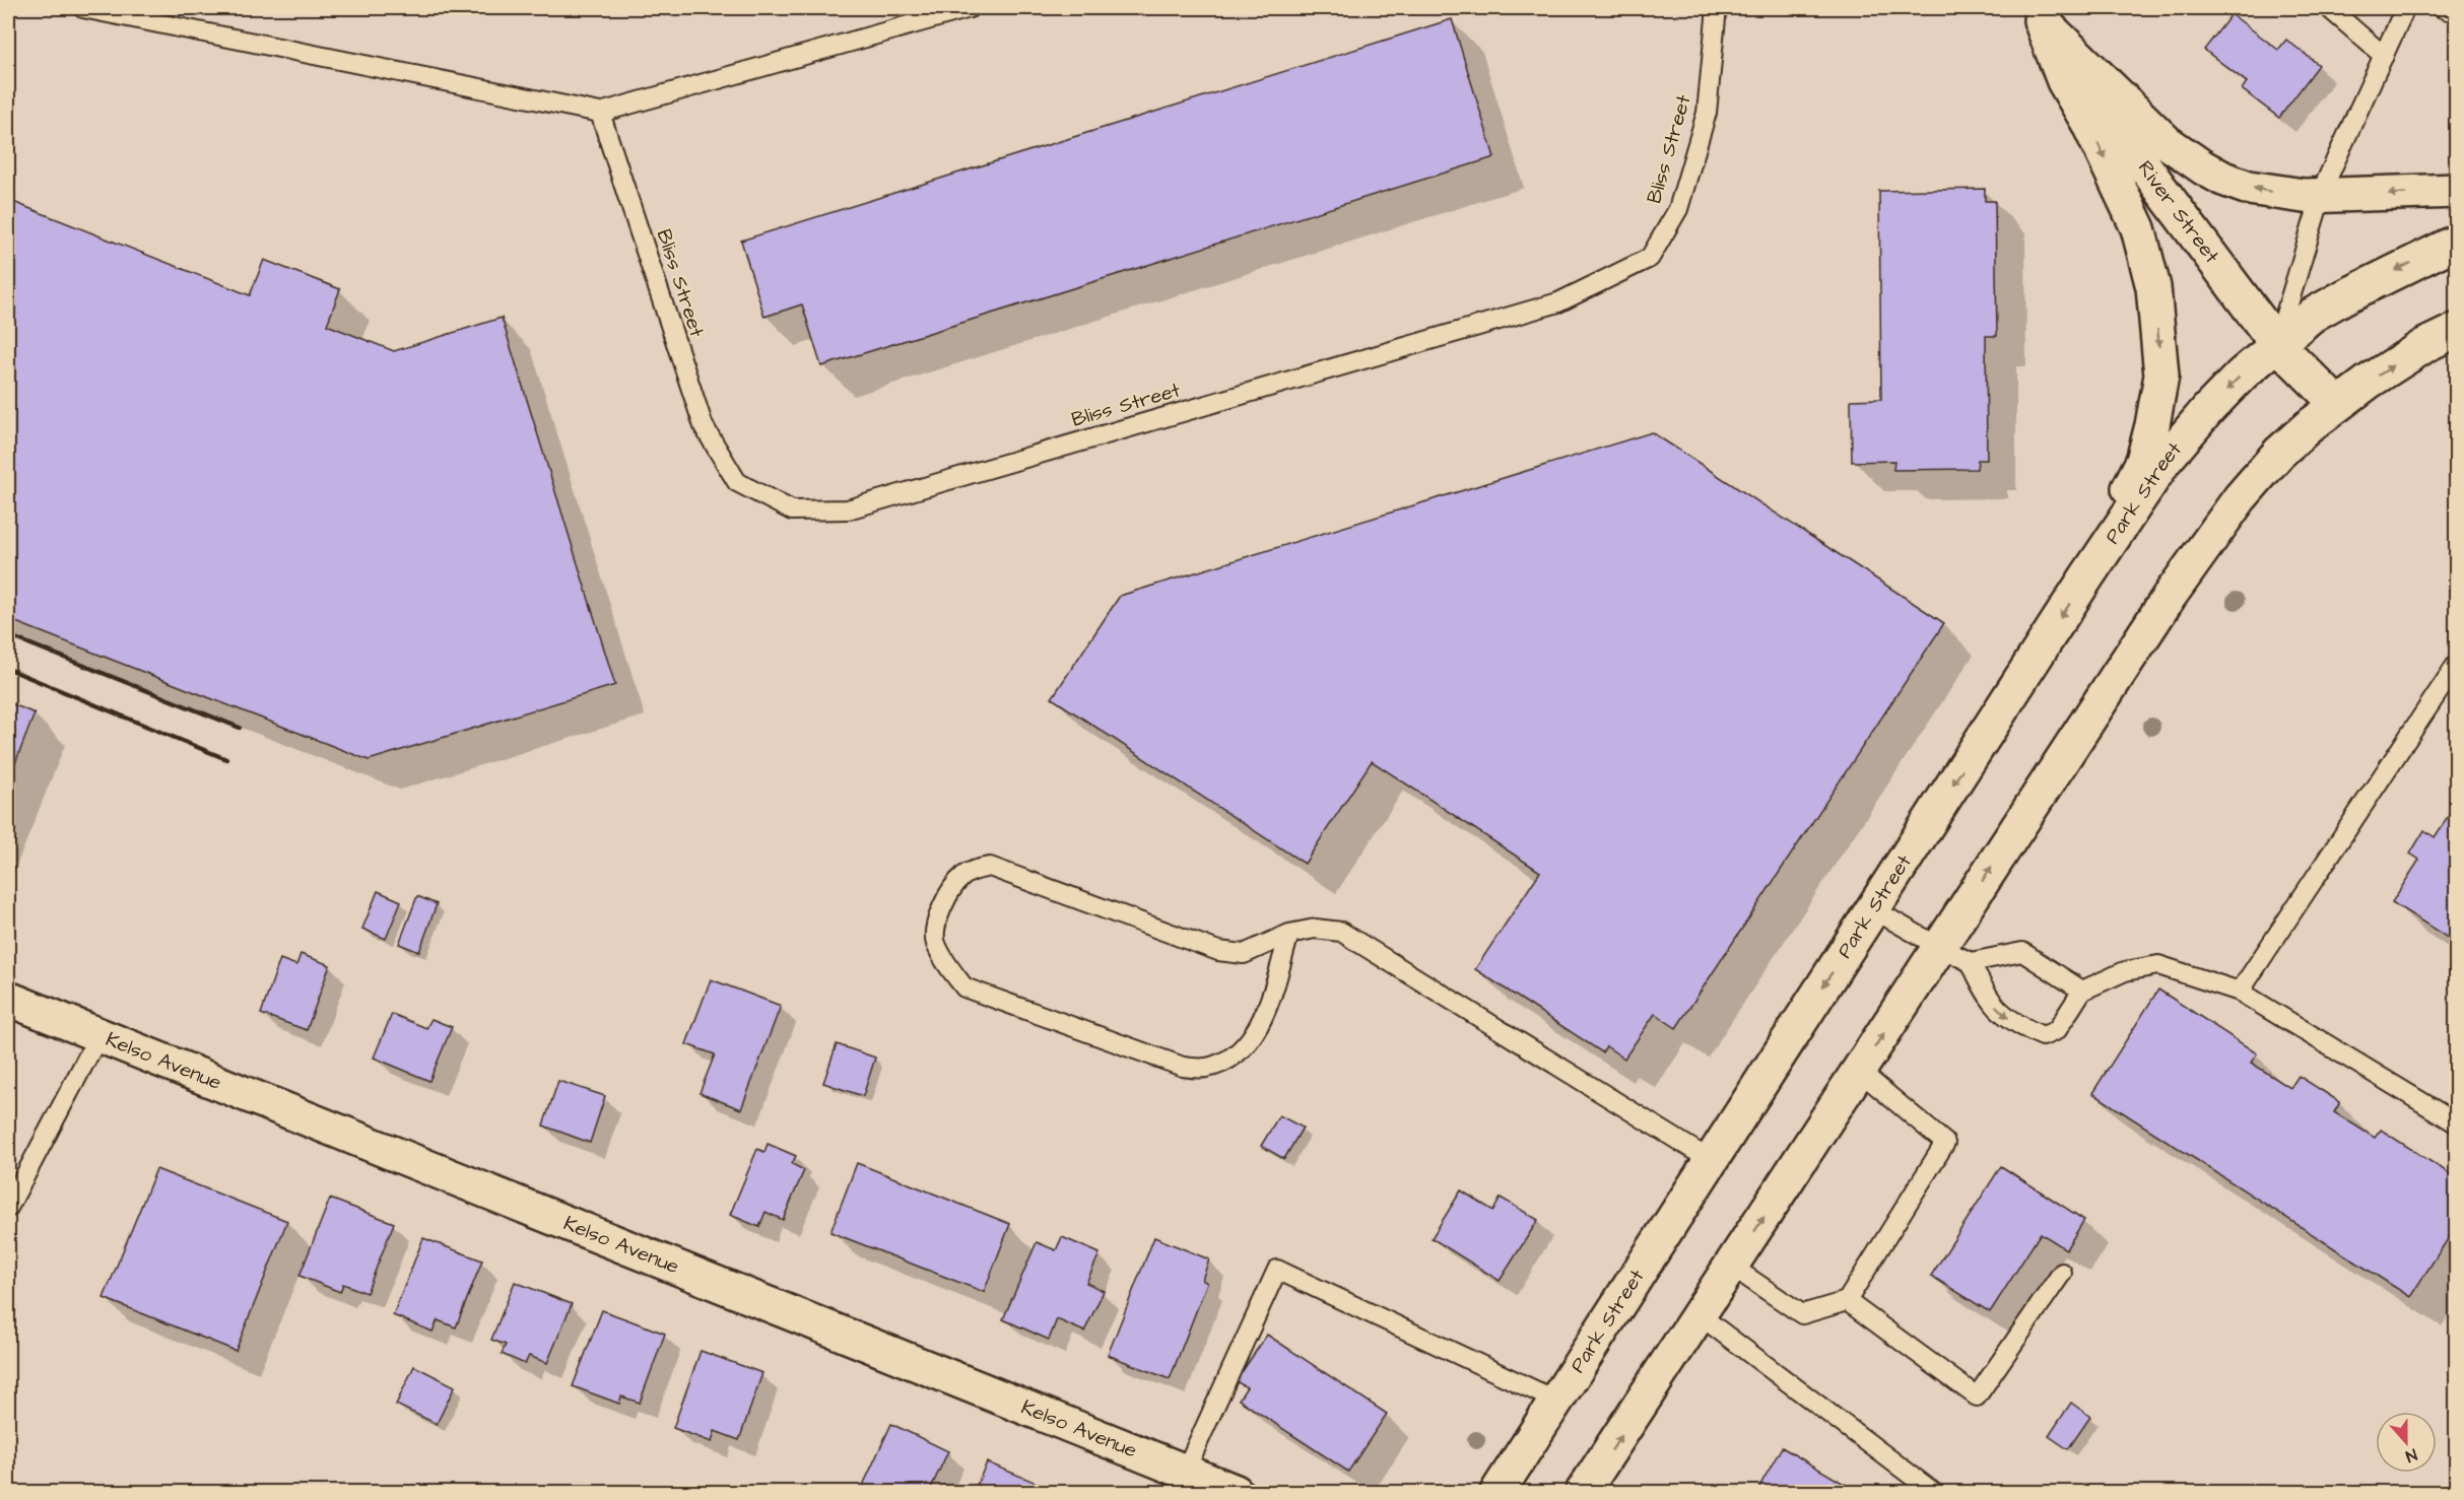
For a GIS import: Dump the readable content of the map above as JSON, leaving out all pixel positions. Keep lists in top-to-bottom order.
{
  "streets": {
    "main road": ["River Street", "Park Street", "Kelso Avenue"],
    "lane": ["Bliss Street"]
  },
  "crossings": [
    ["River Street", "Park Street"]
  ],
  "north": "bottom"
}
